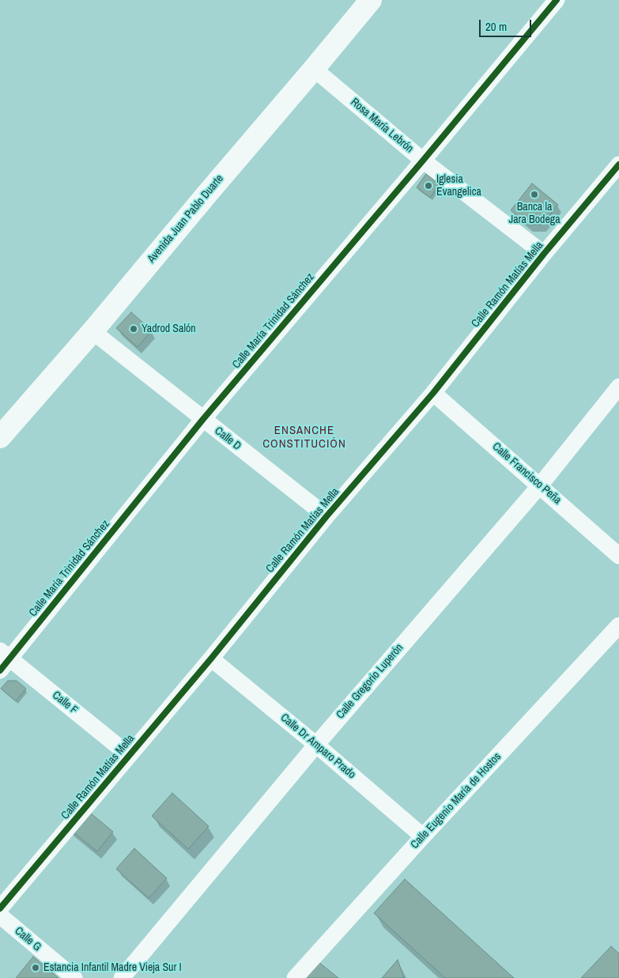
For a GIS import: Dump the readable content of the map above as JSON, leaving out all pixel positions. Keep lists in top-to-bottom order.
{
  "streets": {
    "main road": ["Avenida Juan Pablo Duarte"],
    "street": [
      "Rosa María Lebrón",
      "Calle Ramón Matías Mella",
      "Calle María Trinidad Sánchez",
      "Calle D",
      "Calle Francisco Peña",
      "Calle Gregorio Luperón",
      "Calle F",
      "Calle Dr Amparo Prado",
      "Calle Eugenio María de Hostos",
      "Calle G"
    ]
  },
  "crossings": [
    ["Rosa María Lebrón", "Avenida Juan Pablo Duarte"],
    ["Rosa María Lebrón", "Calle Ramón Matías Mella"],
    ["Rosa María Lebrón", "Calle María Trinidad Sánchez"],
    ["Avenida Juan Pablo Duarte", "Calle D"],
    ["Calle Ramón Matías Mella", "Calle D"],
    ["Calle Ramón Matías Mella", "Calle Francisco Peña"],
    ["Calle Ramón Matías Mella", "Calle F"],
    ["Calle Ramón Matías Mella", "Calle Dr Amparo Prado"],
    ["Calle María Trinidad Sánchez", "Calle D"],
    ["Calle María Trinidad Sánchez", "Calle F"],
    ["Calle Francisco Peña", "Calle Gregorio Luperón"],
    ["Calle Gregorio Luperón", "Calle Dr Amparo Prado"],
    ["Calle Dr Amparo Prado", "Calle Eugenio María de Hostos"]
  ],
  "districts": ["ENSANCHE CONSTITUCIÓN"],
  "places": [
    "Iglesia Evangelica",
    "Banca la Jara Bodega",
    "Yadrod Salón",
    "Estancia Infantil Madre Vieja Sur I"
  ],
  "scale_bar": "20 m"
}
